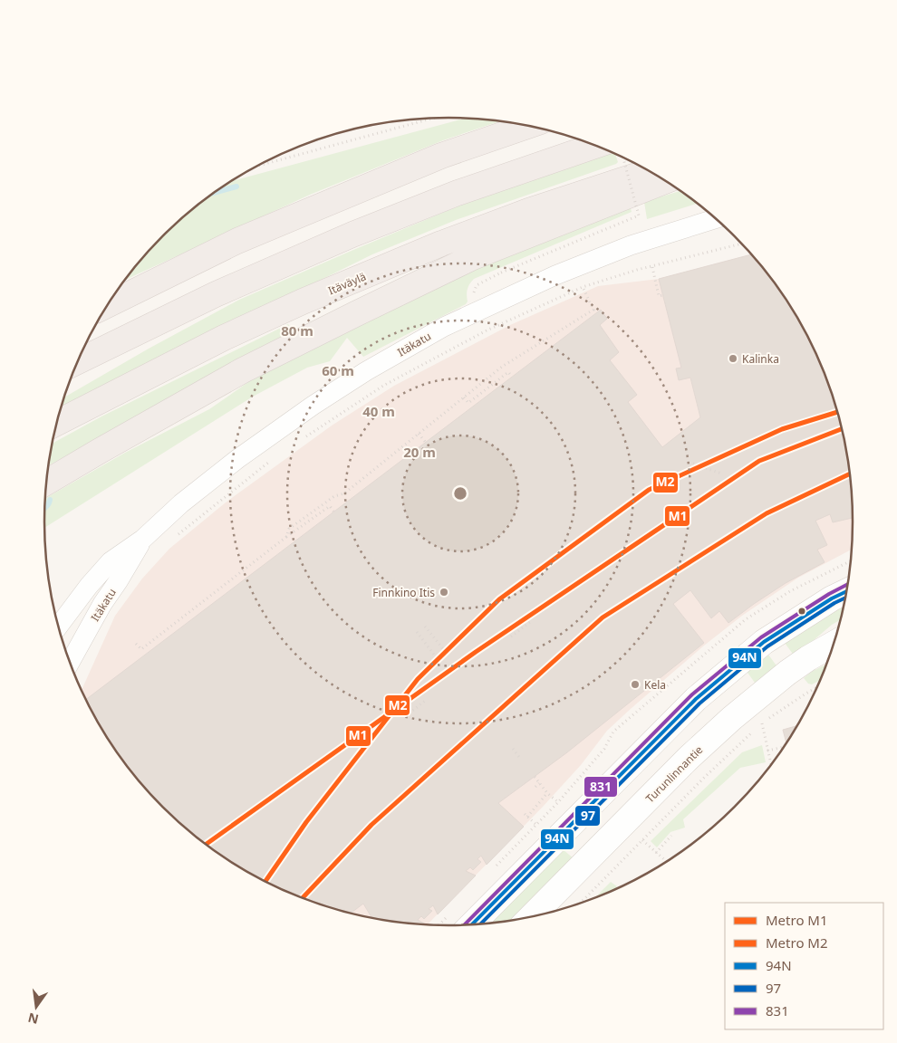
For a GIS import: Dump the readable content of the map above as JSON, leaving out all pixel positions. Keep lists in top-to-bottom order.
{
  "streets": {
    "highway": ["Itäväylä"],
    "main road": ["Turunlinnantie"],
    "street": ["Itäkatu"]
  },
  "places": ["Kalinka", "Finnkino Itis", "Kela"],
  "lines": [
    "metro line M2",
    "metro line M1",
    "transit line 831",
    "transit line 94N",
    "transit line 97"
  ],
  "legend": [
    "Metro M1",
    "Metro M2",
    "94N",
    "97",
    "831"
  ],
  "north": "bottom",
  "rings": [
    "80 m",
    "60 m",
    "40 m",
    "20 m"
  ]
}
